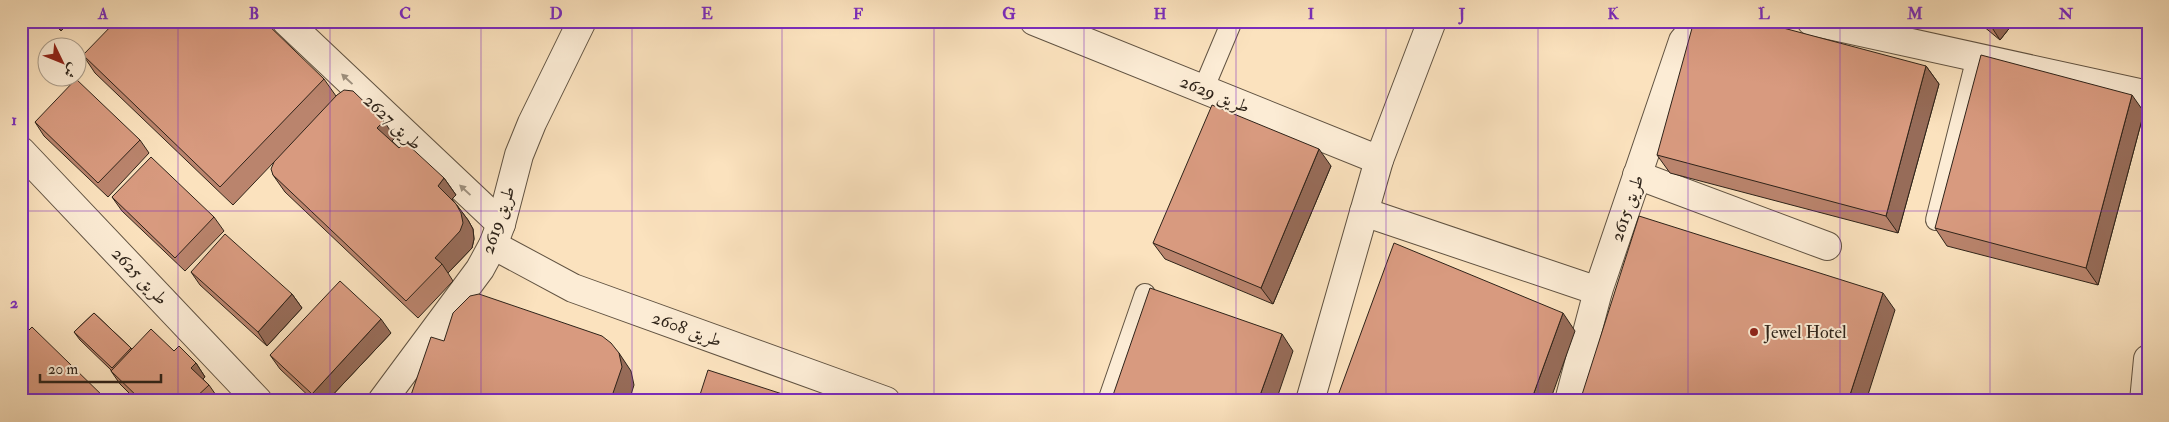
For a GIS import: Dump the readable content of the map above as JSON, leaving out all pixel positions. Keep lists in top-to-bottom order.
{
  "streets": {
    "street": [
      "طريق 2629",
      "طريق 2627",
      "طريق 2615",
      "طريق 2619",
      "طريق 2625",
      "طريق 2608"
    ]
  },
  "crossings": [
    ["طريق 2627", "طريق 2619"],
    ["طريق 2627", "طريق 2608"],
    ["طريق 2619", "طريق 2608"]
  ],
  "one_way": ["طريق 2627"],
  "places": ["Jewel Hotel"],
  "scale_bar": "20 m",
  "north": "bottom right",
  "grid": {
    "columns": [
      "A",
      "B",
      "C",
      "D",
      "E",
      "F",
      "G",
      "H",
      "I",
      "J",
      "K",
      "L",
      "M",
      "N"
    ],
    "rows": ["1", "2"]
  }
}
